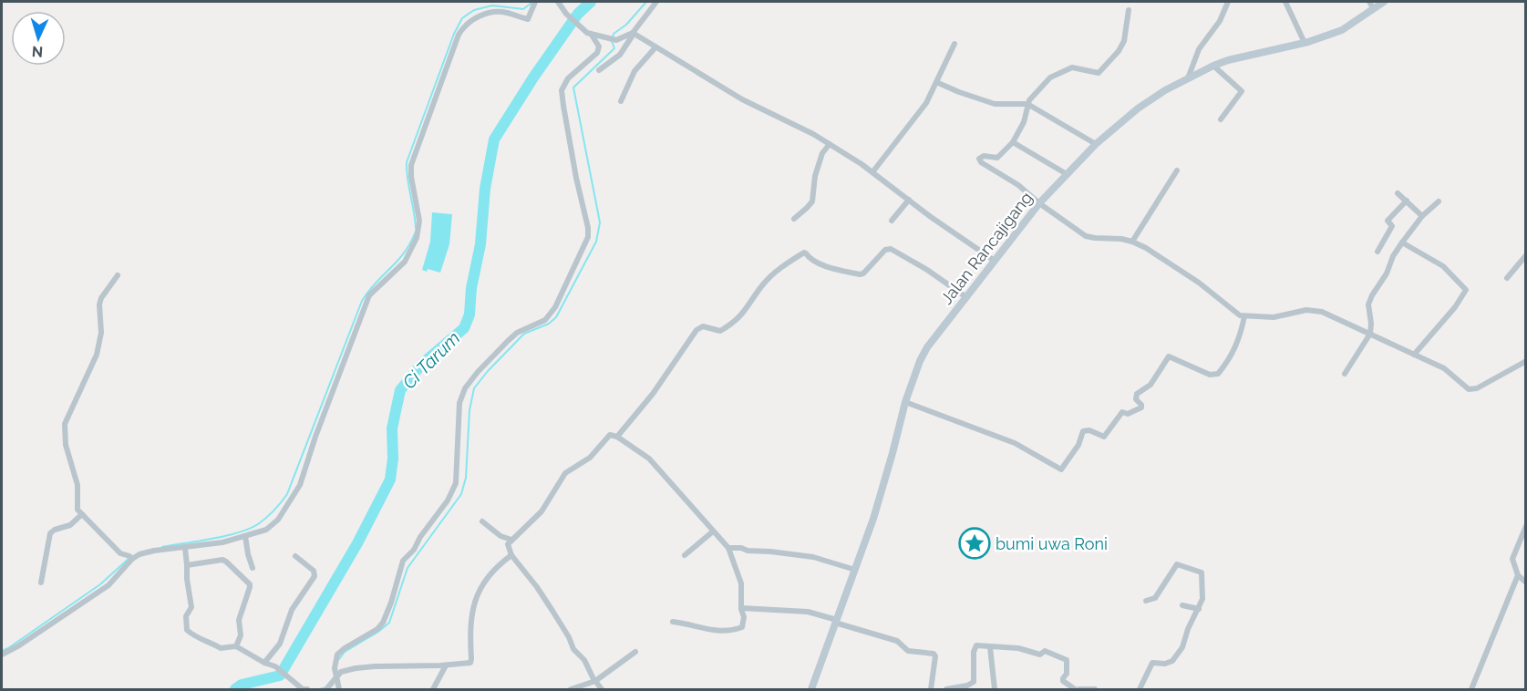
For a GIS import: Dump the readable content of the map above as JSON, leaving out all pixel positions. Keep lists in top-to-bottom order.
{
  "streets": {
    "main road": ["Jalan Rancajigang"]
  },
  "water": ["Ci Tarum"],
  "places": {
    "place": ["bumi uwa Roni"]
  },
  "north": "bottom"
}
